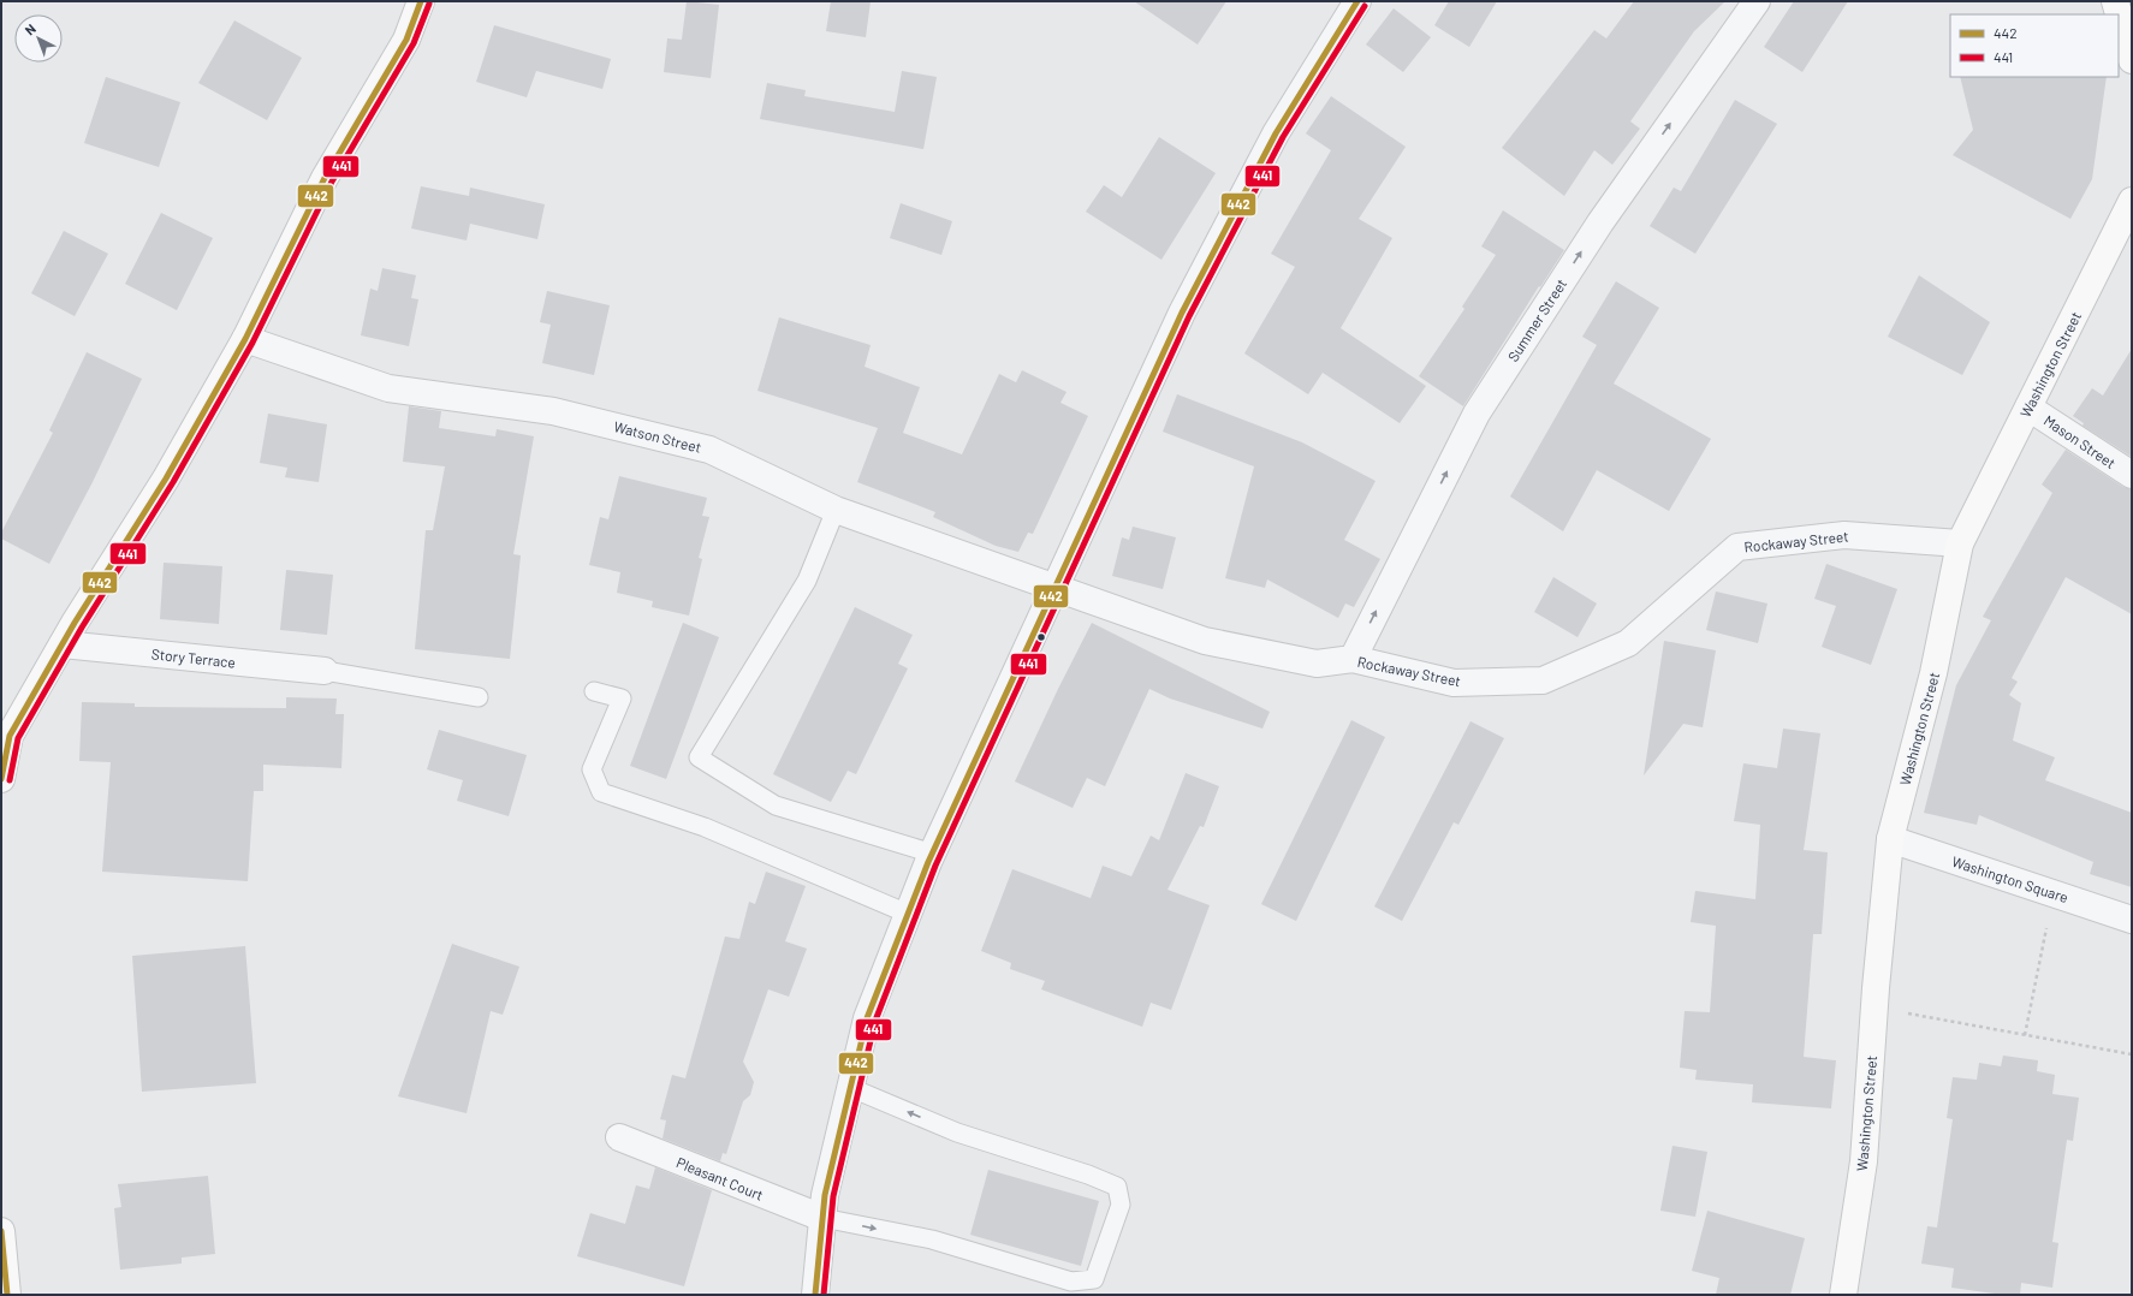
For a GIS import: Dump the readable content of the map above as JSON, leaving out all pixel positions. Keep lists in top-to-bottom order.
{
  "streets": {
    "main road": ["Washington Street"],
    "street": [
      "Summer Street",
      "Watson Street",
      "Mason Street",
      "Rockaway Street",
      "Story Terrace",
      "Washington Square",
      "Pleasant Court"
    ]
  },
  "crossings": [
    ["Summer Street", "Rockaway Street"],
    ["Washington Street", "Mason Street"],
    ["Washington Street", "Rockaway Street"],
    ["Washington Street", "Washington Square"],
    ["Watson Street", "Rockaway Street"]
  ],
  "one_way": ["Summer Street"],
  "lines": ["transit line 442", "transit line 441"],
  "legend": ["442", "441"],
  "north": "top left"
}
